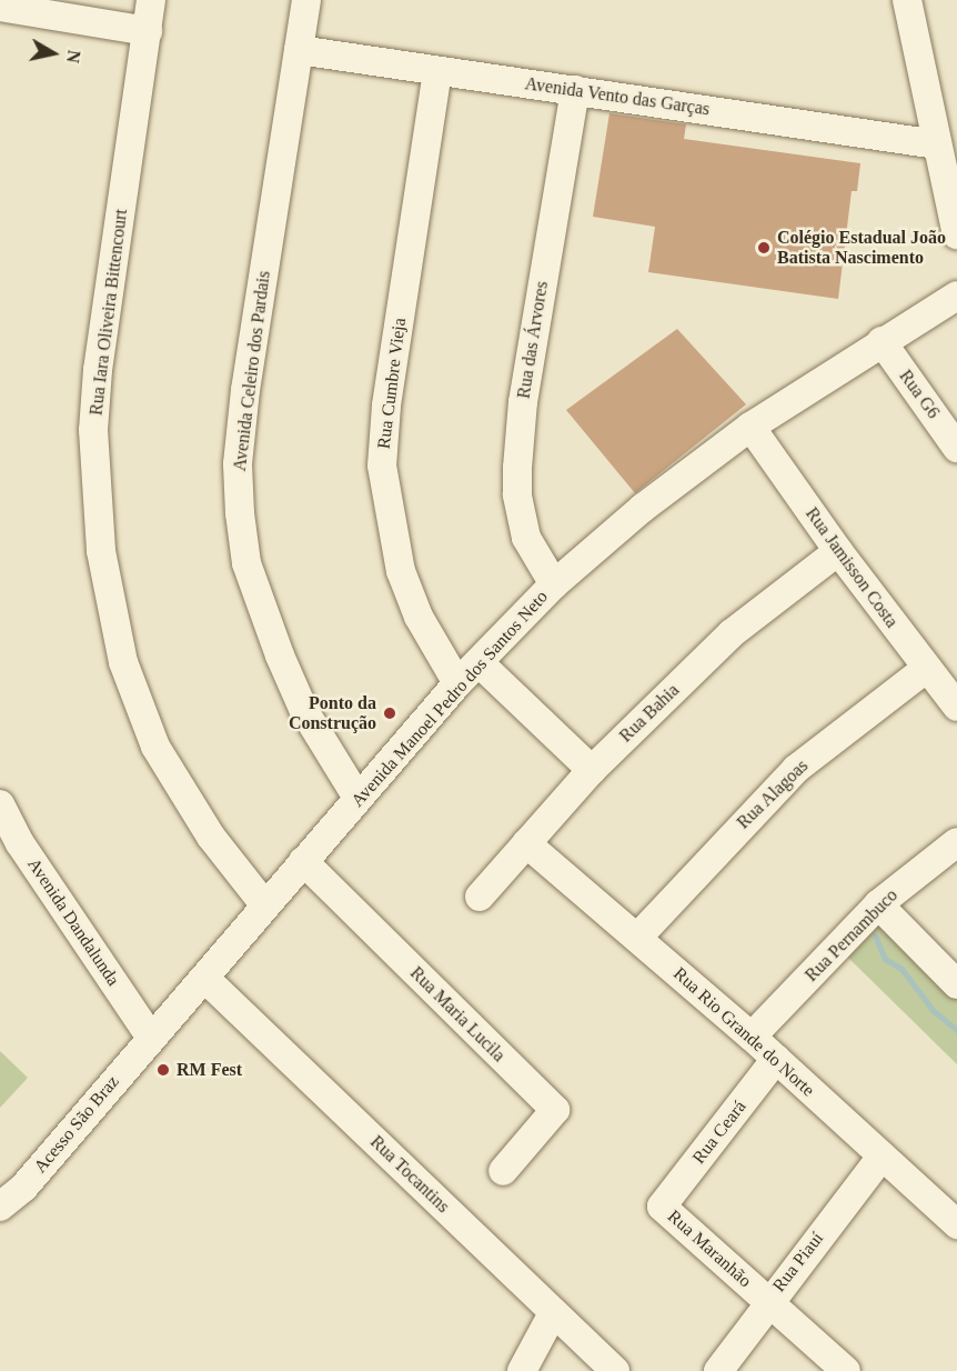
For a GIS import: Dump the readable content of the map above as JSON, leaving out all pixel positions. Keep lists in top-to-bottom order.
{
  "streets": {
    "street": [
      "Avenida Vento das Garças",
      "Rua Iara Oliveira Bittencourt",
      "Rua das Árvores",
      "Avenida Celeiro dos Pardais",
      "Rua Cumbre Vieja",
      "Rua G6",
      "Rua Jamisson Costa",
      "Avenida Manoel Pedro dos Santos Neto",
      "Rua Bahia",
      "Rua Alagoas",
      "Avenida Dandalunda",
      "Rua Pernambuco",
      "Rua Maria Lucila",
      "Rua Rio Grande do Norte",
      "Acesso São Braz",
      "Rua Ceará",
      "Rua Tocantins",
      "Rua Maranhão",
      "Rua Piauí"
    ]
  },
  "crossings": [
    ["Avenida Vento das Garças", "Rua das Árvores"],
    ["Avenida Vento das Garças", "Avenida Celeiro dos Pardais"],
    ["Avenida Vento das Garças", "Rua Cumbre Vieja"],
    ["Rua Iara Oliveira Bittencourt", "Avenida Manoel Pedro dos Santos Neto"],
    ["Rua das Árvores", "Avenida Manoel Pedro dos Santos Neto"],
    ["Avenida Celeiro dos Pardais", "Avenida Manoel Pedro dos Santos Neto"],
    ["Rua Cumbre Vieja", "Avenida Manoel Pedro dos Santos Neto"],
    ["Rua G6", "Avenida Manoel Pedro dos Santos Neto"],
    ["Rua Jamisson Costa", "Avenida Manoel Pedro dos Santos Neto"],
    ["Rua Jamisson Costa", "Rua Bahia"],
    ["Rua Jamisson Costa", "Rua Alagoas"],
    ["Avenida Manoel Pedro dos Santos Neto", "Avenida Dandalunda"],
    ["Avenida Manoel Pedro dos Santos Neto", "Rua Maria Lucila"],
    ["Avenida Manoel Pedro dos Santos Neto", "Acesso São Braz"],
    ["Avenida Manoel Pedro dos Santos Neto", "Rua Tocantins"],
    ["Rua Bahia", "Rua Rio Grande do Norte"],
    ["Rua Alagoas", "Rua Rio Grande do Norte"],
    ["Avenida Dandalunda", "Acesso São Braz"],
    ["Rua Pernambuco", "Rua Rio Grande do Norte"],
    ["Rua Rio Grande do Norte", "Rua Ceará"],
    ["Rua Rio Grande do Norte", "Rua Piauí"],
    ["Rua Ceará", "Rua Maranhão"],
    ["Rua Maranhão", "Rua Piauí"]
  ],
  "places": ["Colégio Estadual João Batista Nascimento", "Ponto da Construção", "RM Fest"],
  "north": "right"
}
